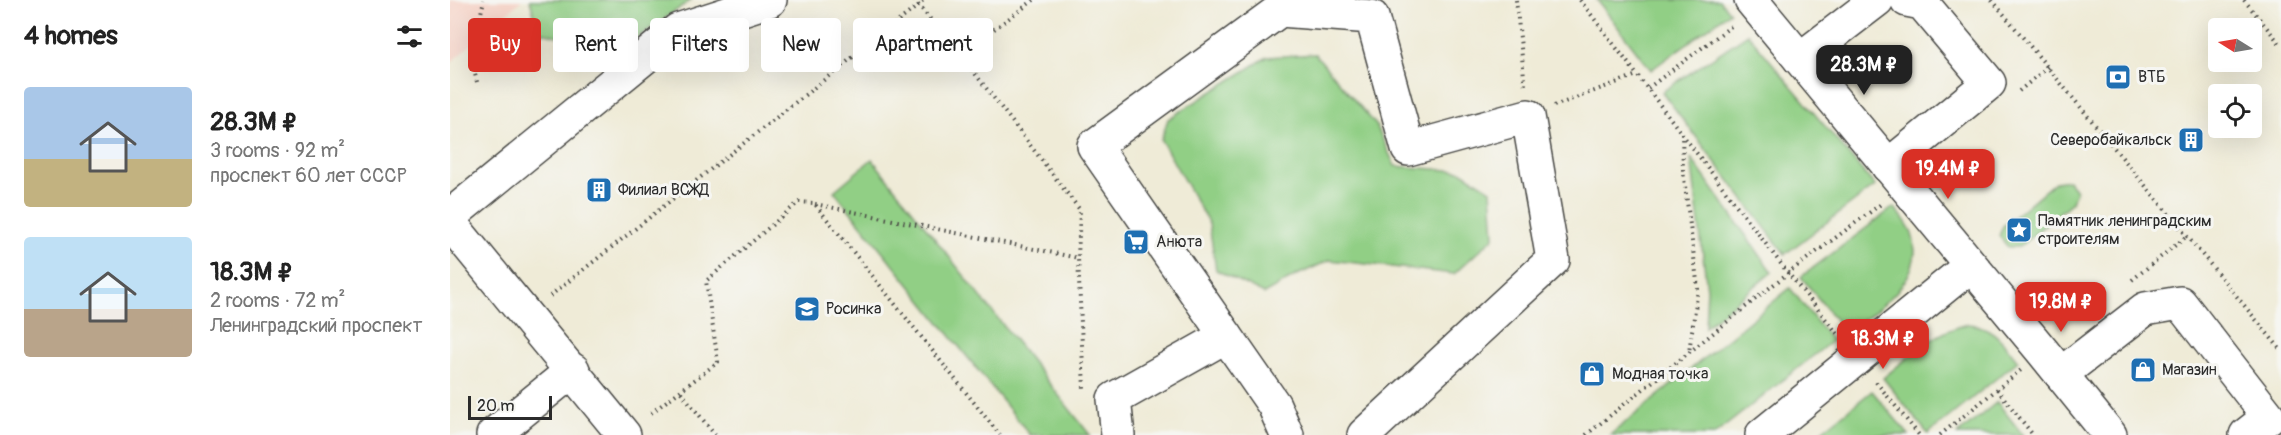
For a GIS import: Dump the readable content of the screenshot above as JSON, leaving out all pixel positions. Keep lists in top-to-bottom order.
{
  "places": {
    "bank": ["ВТБ"],
    "building": ["Северобайкальск", "Филиал ВСЖД"],
    "place": ["Памятник ленинградским строителям"],
    "supermarket": ["Анюта"],
    "school or university": ["Росинка"],
    "shop": ["Магазин", "Модная точка"]
  },
  "scale_bar": "20 m",
  "north": "left",
  "page": {
    "heading": "4 homes",
    "chip": [
      "Buy",
      "Rent",
      "Filters",
      "New",
      "Apartment"
    ],
    "price": [
      "28.3M ₽",
      "19.4M ₽",
      "19.8M ₽",
      "18.3M ₽"
    ],
    "list": [
      {
        "name": "28.3M ₽",
        "note": "3 rooms · 92 m² · проспект 60 лет СССР"
      },
      {
        "name": "18.3M ₽",
        "note": "2 rooms · 72 m² · Ленинградский проспект"
      }
    ],
    "scale": "20 m"
  }
}
